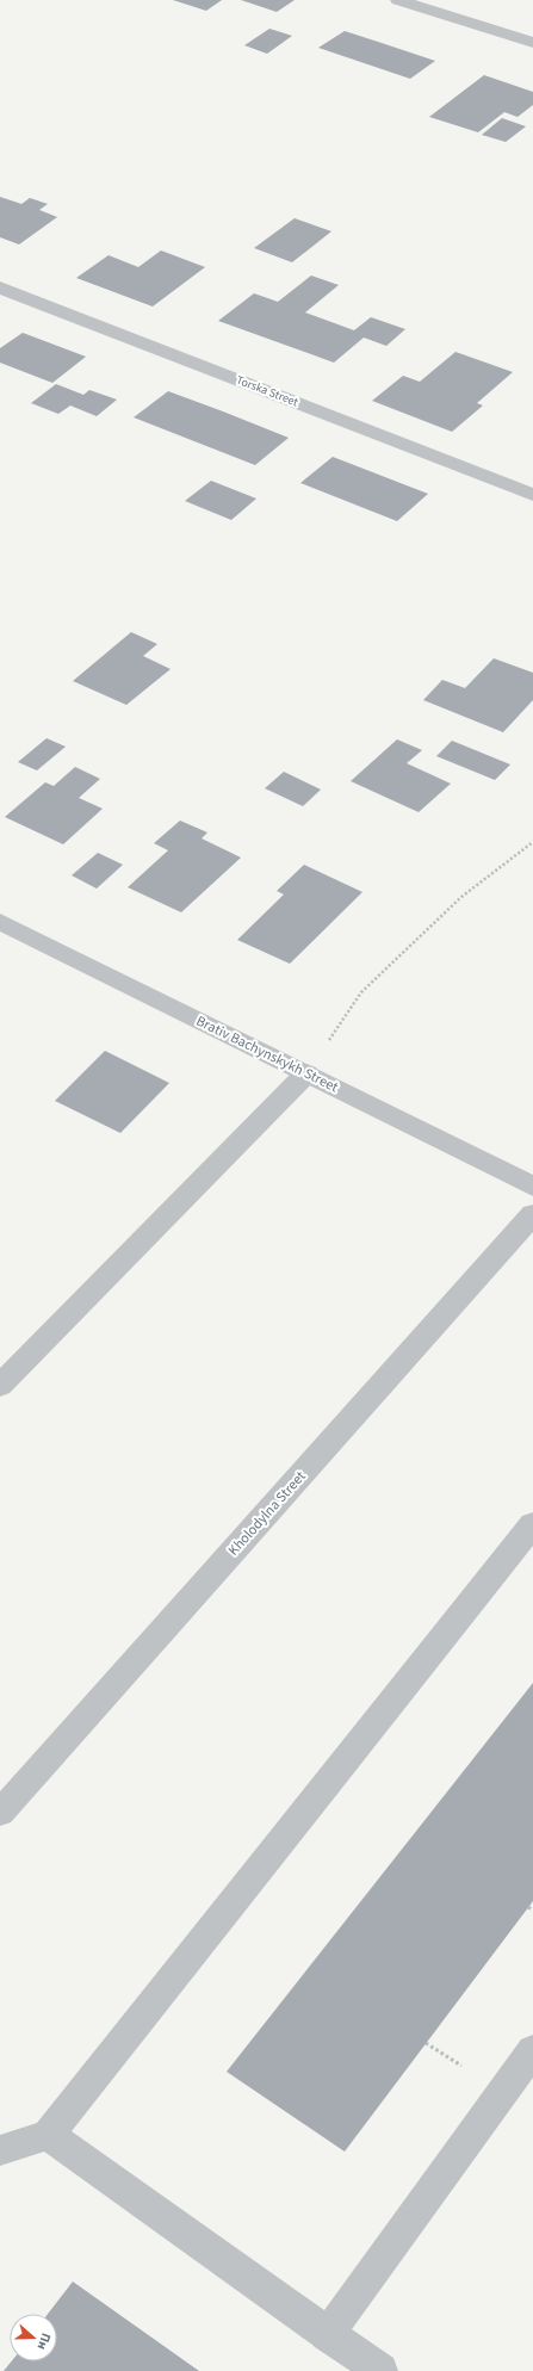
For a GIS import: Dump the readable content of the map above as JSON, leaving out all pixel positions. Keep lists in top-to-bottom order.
{
  "streets": {
    "street": ["Torska Street", "Brativ Bachynskykh Street", "Kholodylna Street"]
  },
  "north": "right"
}
